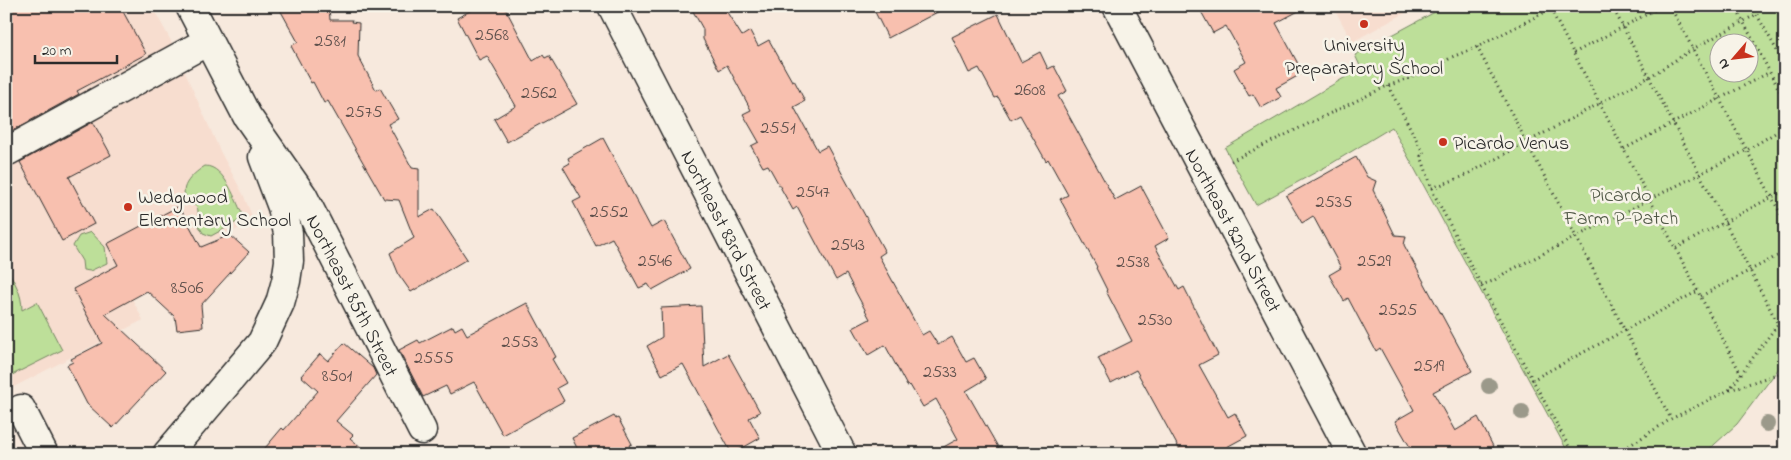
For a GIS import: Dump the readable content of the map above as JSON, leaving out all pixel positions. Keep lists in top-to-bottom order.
{
  "streets": {
    "street": ["Northeast 83rd Street", "Northeast 82nd Street", "Northeast 85th Street"]
  },
  "parks": ["Picardo Farm P-Patch"],
  "places": ["University Preparatory School", "Picardo Venus", "Wedgwood Elementary School"],
  "house_numbers": [
    "2568",
    "2581",
    "2608",
    "2562",
    "2575",
    "2551",
    "2547",
    "2535",
    "2552",
    "2543",
    "2546",
    "2529",
    "2538",
    "8506",
    "2525",
    "2530",
    "2553",
    "2555",
    "2519",
    "2533",
    "8501"
  ],
  "scale_bar": "20 m",
  "north": "bottom left"
}
